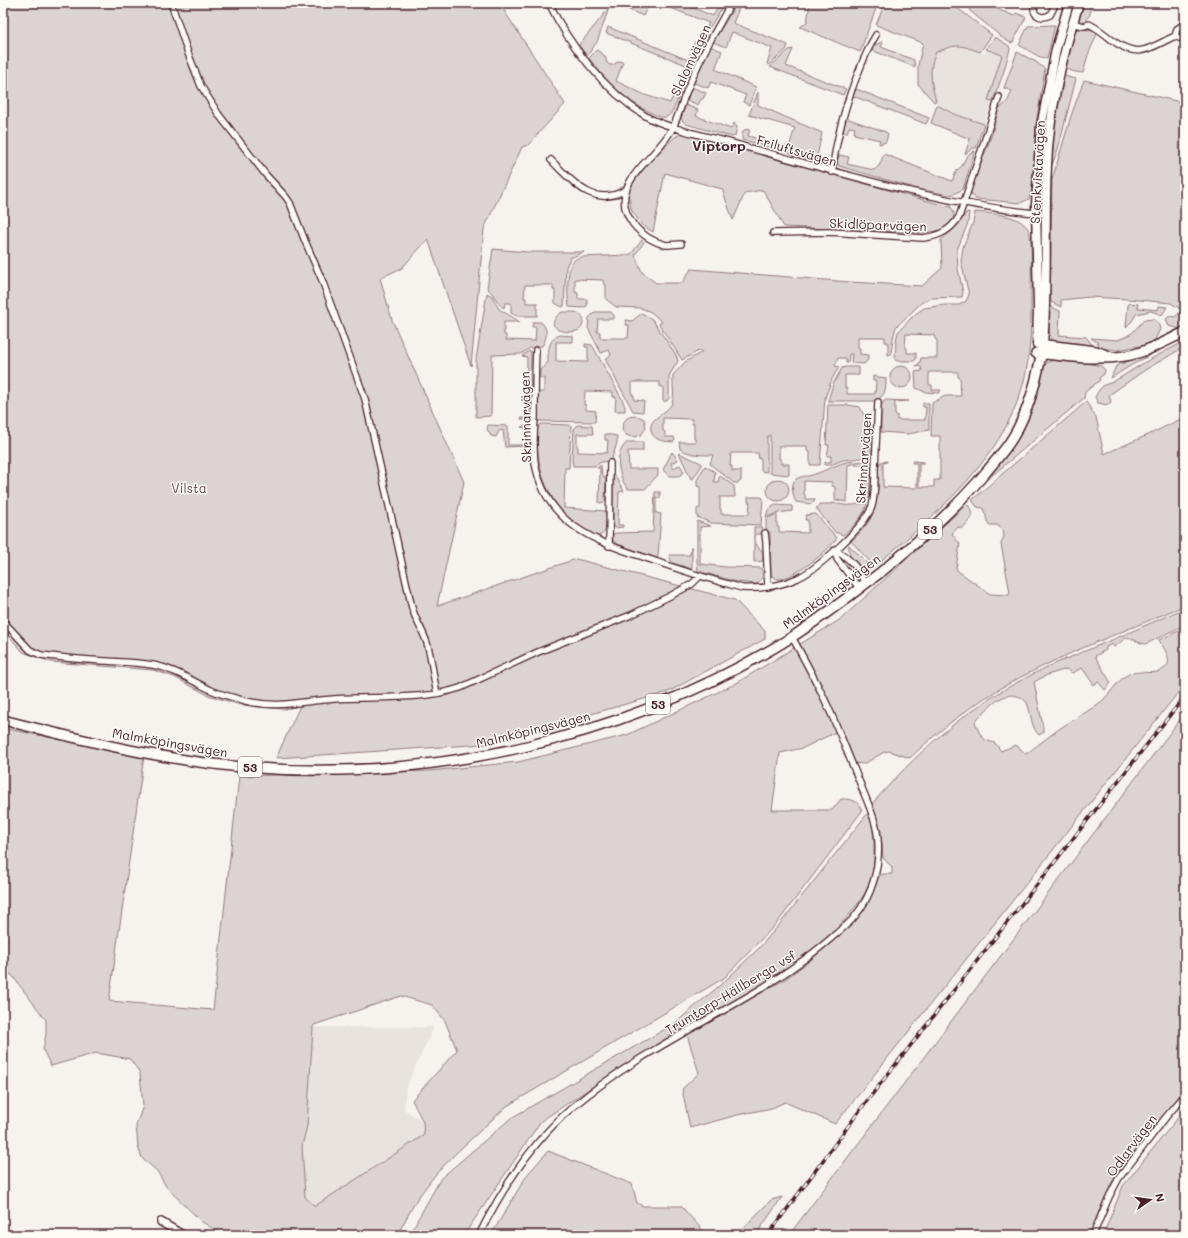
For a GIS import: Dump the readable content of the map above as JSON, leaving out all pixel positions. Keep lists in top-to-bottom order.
{
  "streets": {
    "main road": ["Stenkvistavägen", "53", "Malmköpingsvägen"],
    "street": [
      "Slalomvägen",
      "Friluftsvägen",
      "Skidlöparvägen",
      "Skrinnarvägen",
      "Trumtorp-Hällberga vsf",
      "Odlarvägen"
    ]
  },
  "crossings": [
    ["Slalomvägen", "Friluftsvägen"],
    ["Friluftsvägen", "Stenkvistavägen"],
    ["Friluftsvägen", "Skidlöparvägen"],
    ["Stenkvistavägen", "Malmköpingsvägen"],
    ["Malmköpingsvägen", "Trumtorp-Hällberga vsf"]
  ],
  "districts": ["Viptorp"],
  "parks": ["Vilsta"],
  "north": "right"
}
